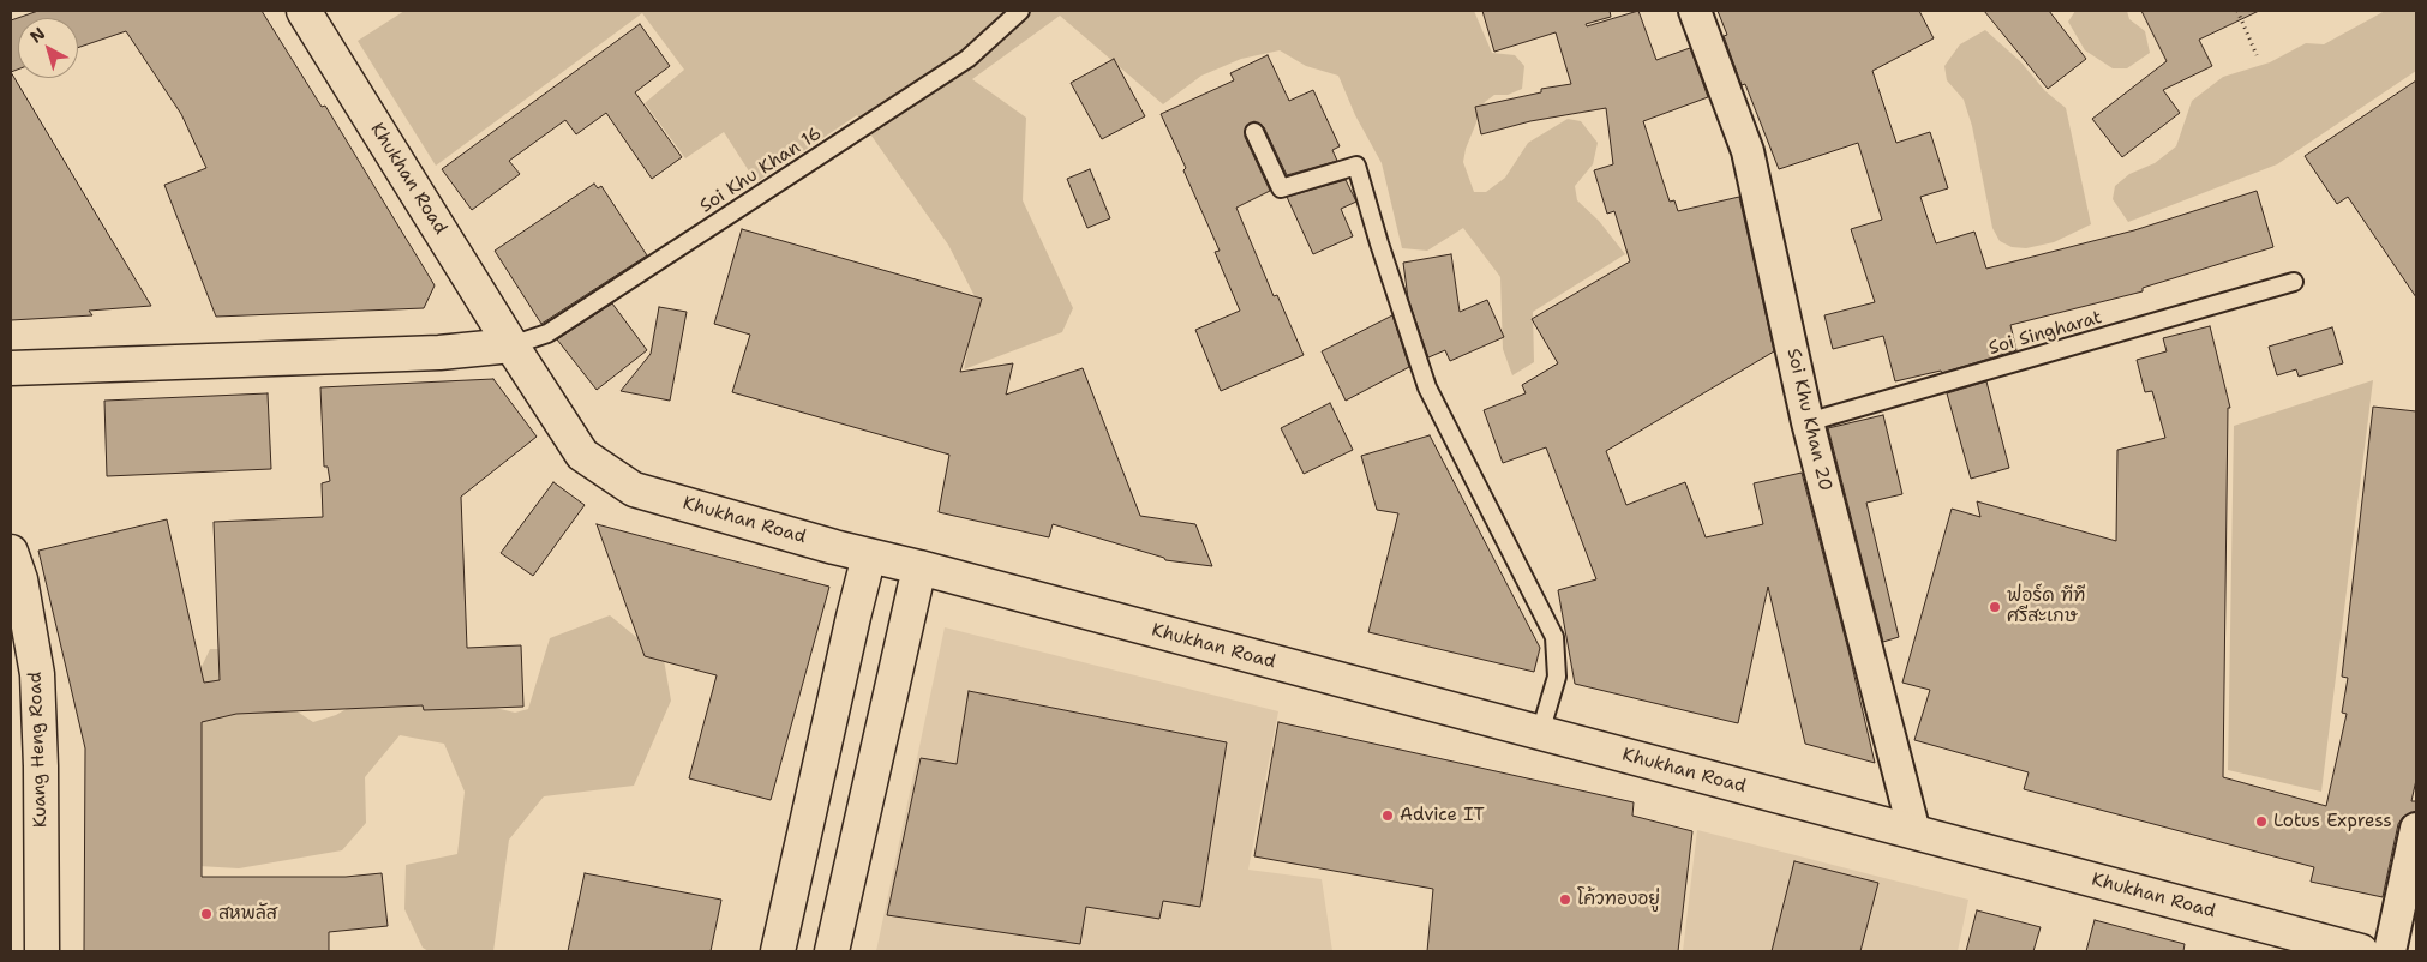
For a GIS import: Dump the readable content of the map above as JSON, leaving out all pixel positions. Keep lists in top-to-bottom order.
{
  "streets": {
    "main road": ["Khukhan Road", "Kuang Heng Road"],
    "street": ["Soi Khu Khan 20"],
    "lane": ["Soi Khu Khan 16", "Soi Singharat"]
  },
  "crossings": [
    ["Soi Khu Khan 16", "Khukhan Road"],
    ["Khukhan Road", "Soi Khu Khan 20"],
    ["Soi Singharat", "Soi Khu Khan 20"]
  ],
  "places": [
    "ฟอร์ด ทีที ศรีสะเกษ",
    "Advice IT",
    "Lotus Express",
    "โค้วทองอยู่",
    "สหพลัส"
  ],
  "north": "top left"
}
